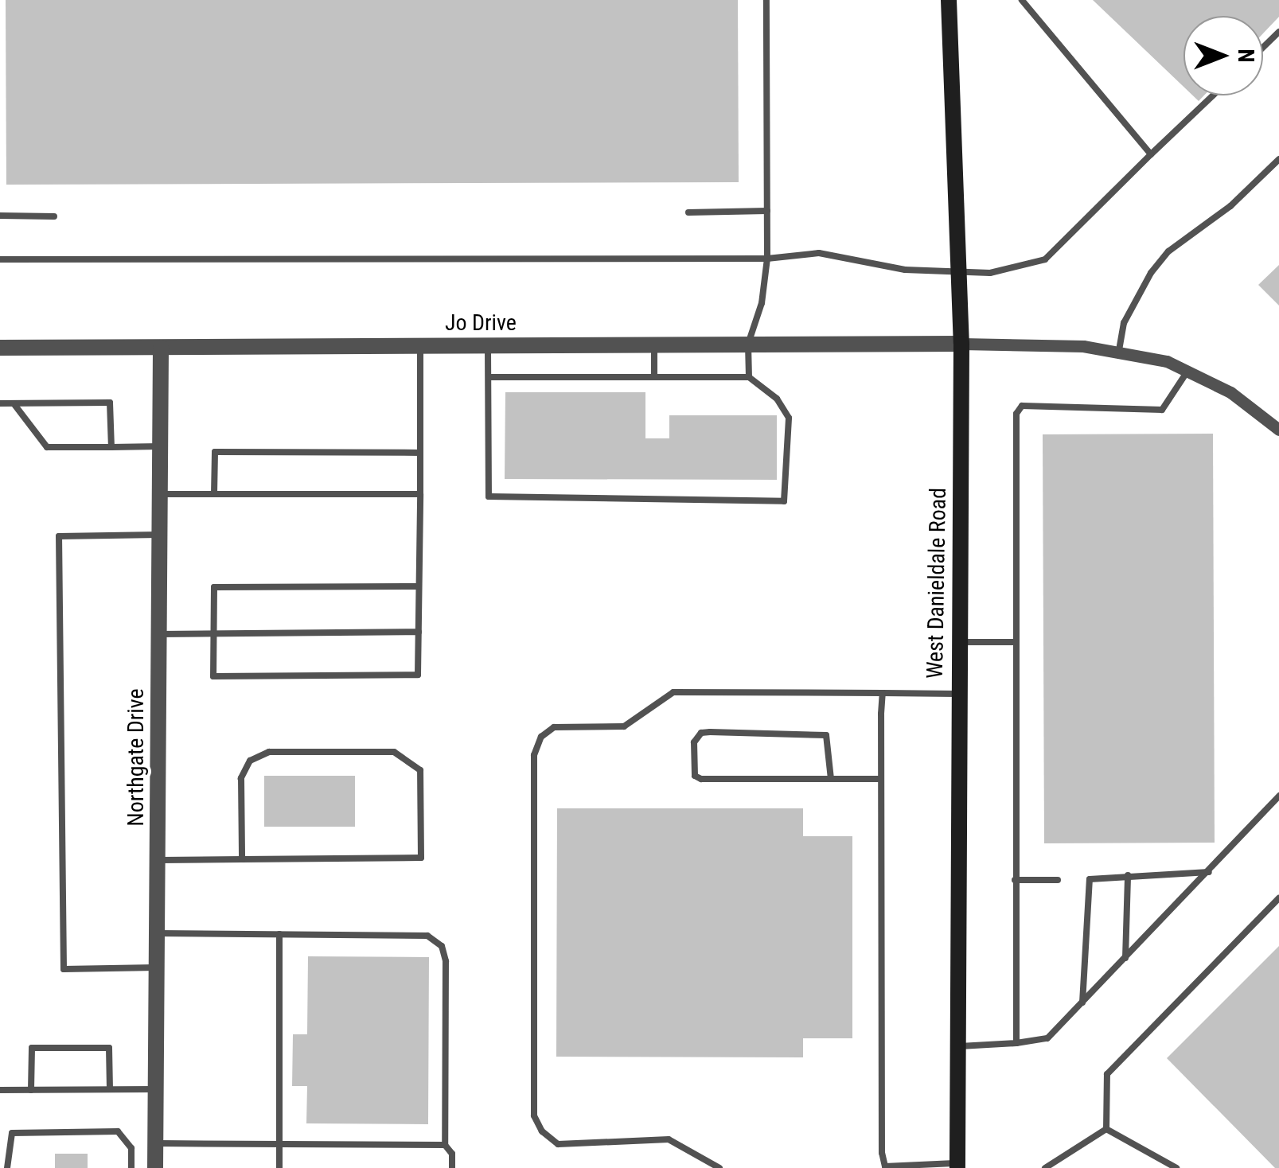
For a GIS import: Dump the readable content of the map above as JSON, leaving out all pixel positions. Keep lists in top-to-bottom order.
{
  "streets": {
    "main road": ["West Danieldale Road"],
    "street": ["Jo Drive", "Northgate Drive"]
  },
  "crossings": [
    ["Jo Drive", "West Danieldale Road"],
    ["Jo Drive", "Northgate Drive"]
  ],
  "north": "right"
}
